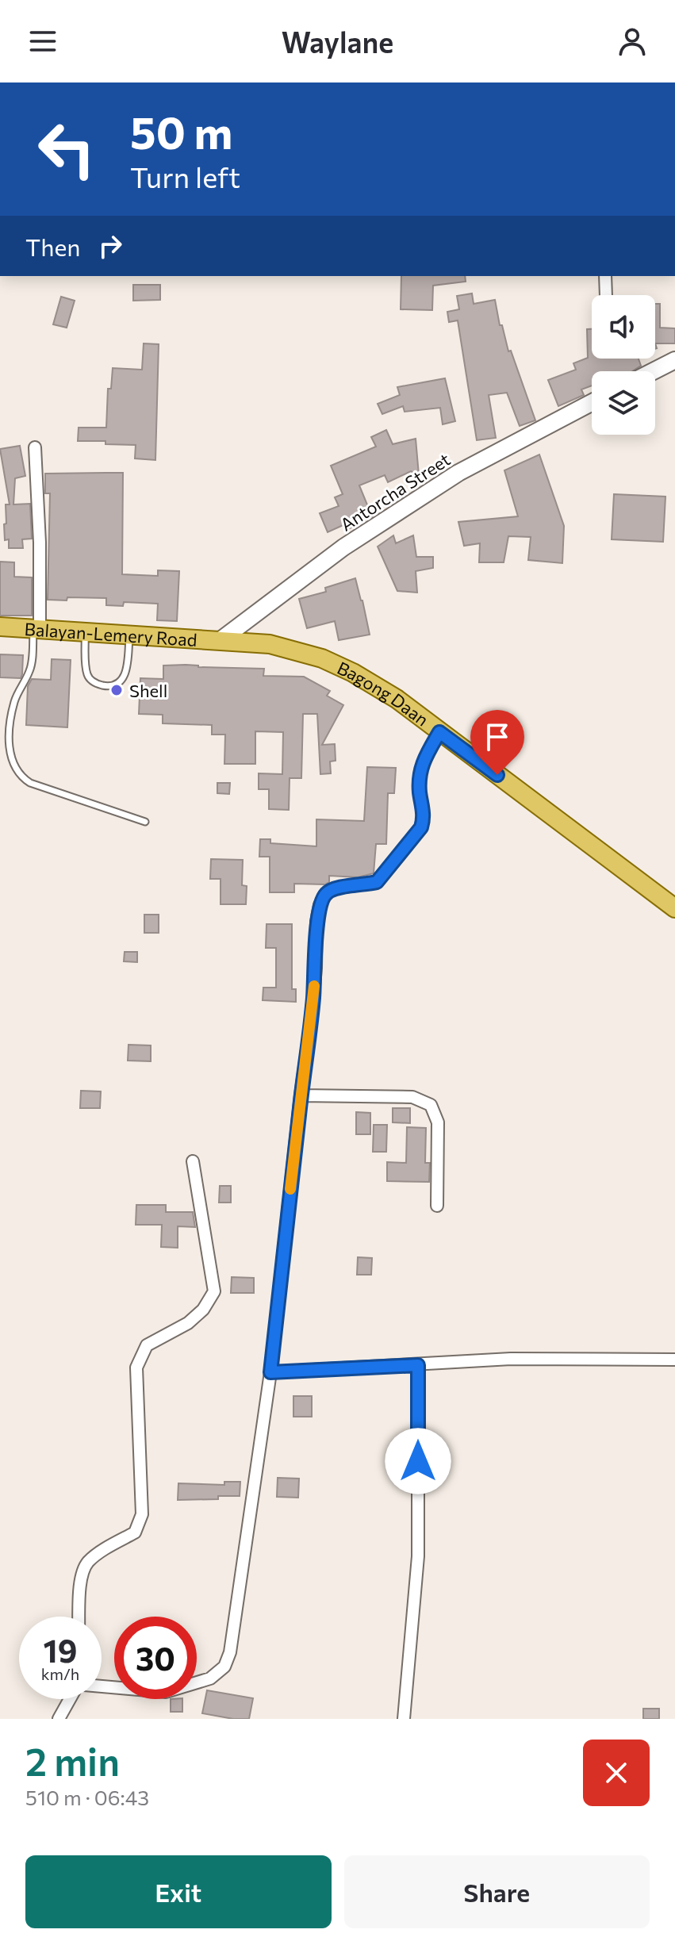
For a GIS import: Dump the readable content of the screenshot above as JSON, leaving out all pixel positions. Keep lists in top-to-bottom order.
{
  "streets": {
    "main road": ["Antorcha Street", "Balayan-Lemery Road", "Bagong Daan"]
  },
  "crossings": [
    ["Antorcha Street", "Balayan-Lemery Road"],
    ["Antorcha Street", "Bagong Daan"],
    ["Balayan-Lemery Road", "Bagong Daan"]
  ],
  "places": ["Shell"],
  "page": {
    "header": "Waylane",
    "turn": ["50 m", "Turn left"],
    "then": "Then",
    "speed": "19 km/h",
    "limit": "30",
    "heading": ["2 min", "510 m · 06:43"],
    "buttons": ["Exit", "Share"]
  }
}
